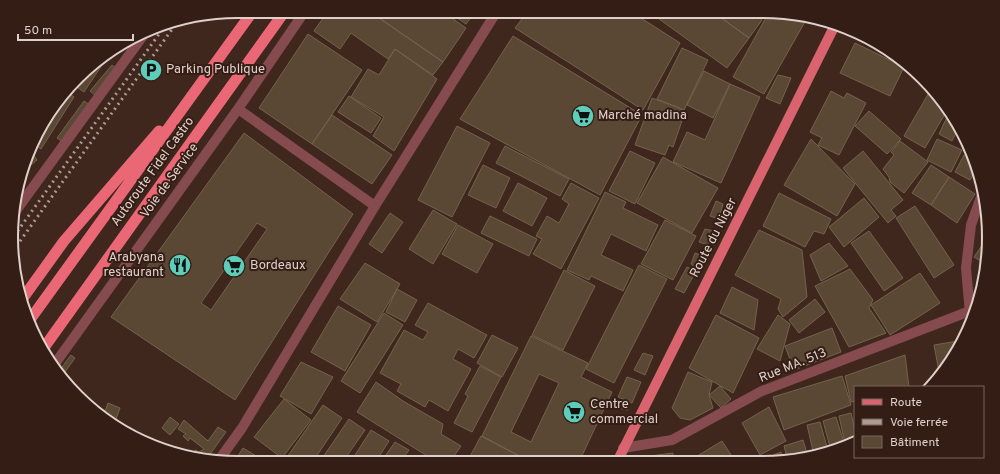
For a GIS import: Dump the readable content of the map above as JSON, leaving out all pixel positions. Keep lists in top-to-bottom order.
{
  "streets": {
    "highway": ["Autoroute Fidel Castro"],
    "main road": ["Route du Niger"],
    "street": ["Voie de Service", "Rue MA. 513"]
  },
  "crossings": [
    ["Route du Niger", "Rue MA. 513"]
  ],
  "places": {
    "parking": ["Parking Publique"],
    "supermarket": ["Marché madina", "Bordeaux", "Centre commercial"],
    "restaurant": ["Arabyana restaurant"]
  },
  "legend": ["Route", "Voie ferrée", "Bâtiment"],
  "scale_bar": "50 m"
}
